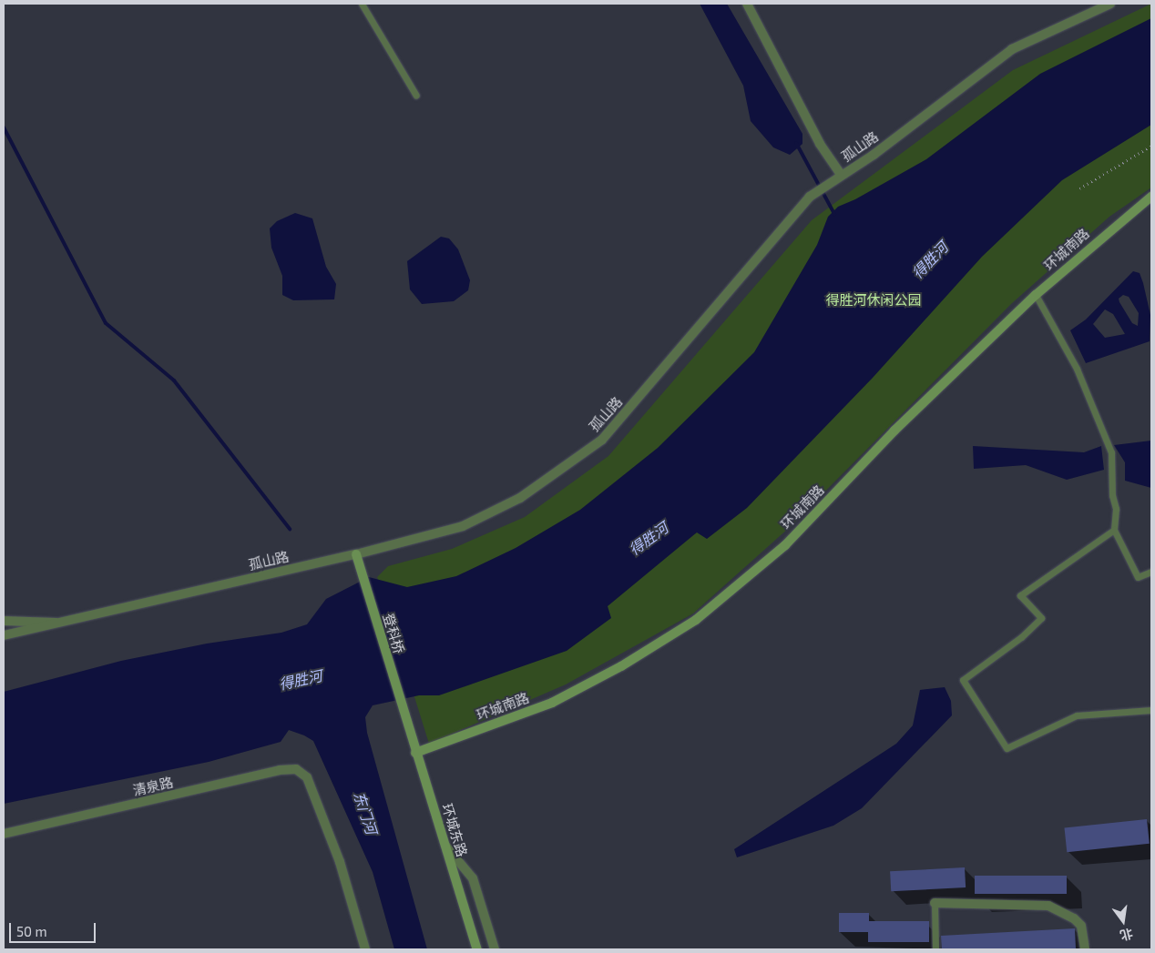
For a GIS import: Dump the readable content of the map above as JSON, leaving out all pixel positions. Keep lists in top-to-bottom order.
{
  "streets": {
    "main road": ["环城南路", "登科桥", "环城东路"],
    "street": ["孤山路", "清泉路"]
  },
  "crossings": [
    ["孤山路", "登科桥"],
    ["环城南路", "环城东路"],
    ["登科桥", "环城东路"]
  ],
  "water": ["得胜河", "东门河"],
  "parks": ["得胜河休闲公园"],
  "scale_bar": "50 m",
  "north": "bottom"
}
